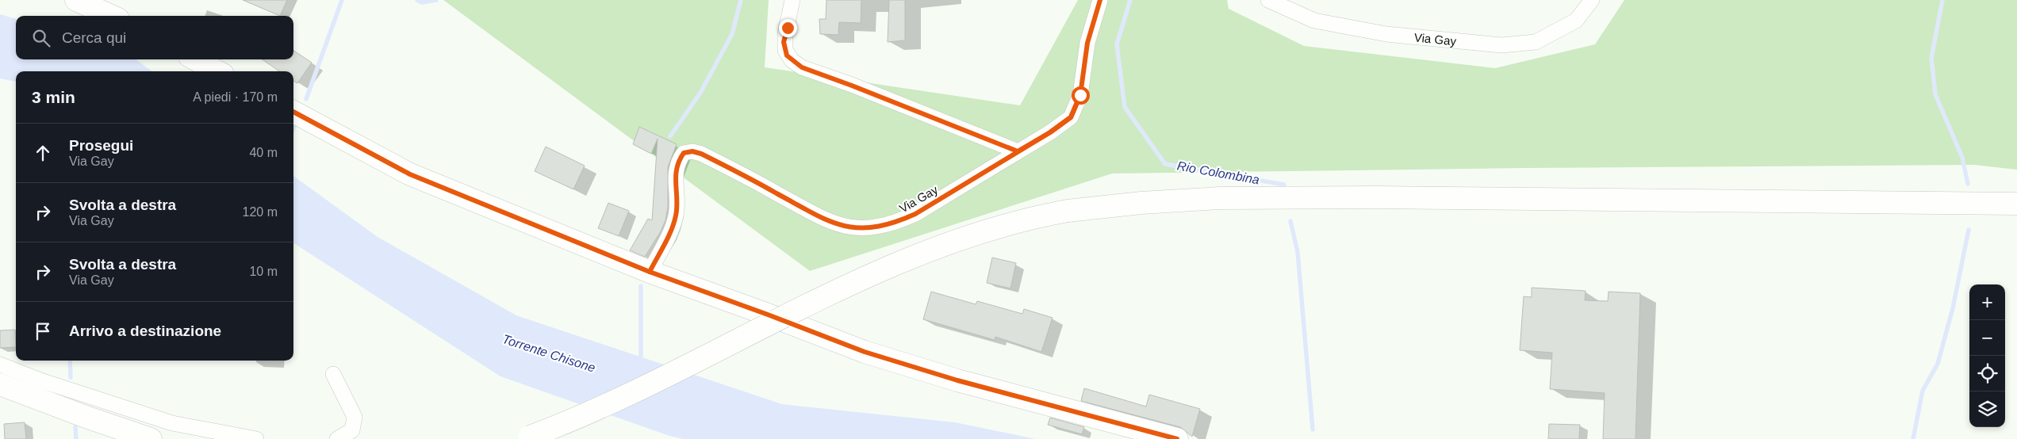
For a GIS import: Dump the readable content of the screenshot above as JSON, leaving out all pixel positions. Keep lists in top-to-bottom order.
{
  "streets": {
    "street": ["Via Gay"]
  },
  "water": ["Rio Colombina", "Torrente Chisone"],
  "page": {
    "search": "Cerca qui",
    "heading": ["3 min", "A piedi · 170 m"],
    "list": [
      ["Prosegui", "Via Gay", "40 m"],
      ["Svolta a destra", "Via Gay", "120 m"],
      ["Svolta a destra", "Via Gay", "10 m"],
      "Arrivo a destinazione"
    ],
    "map_buttons": ["+", "−"]
  }
}
